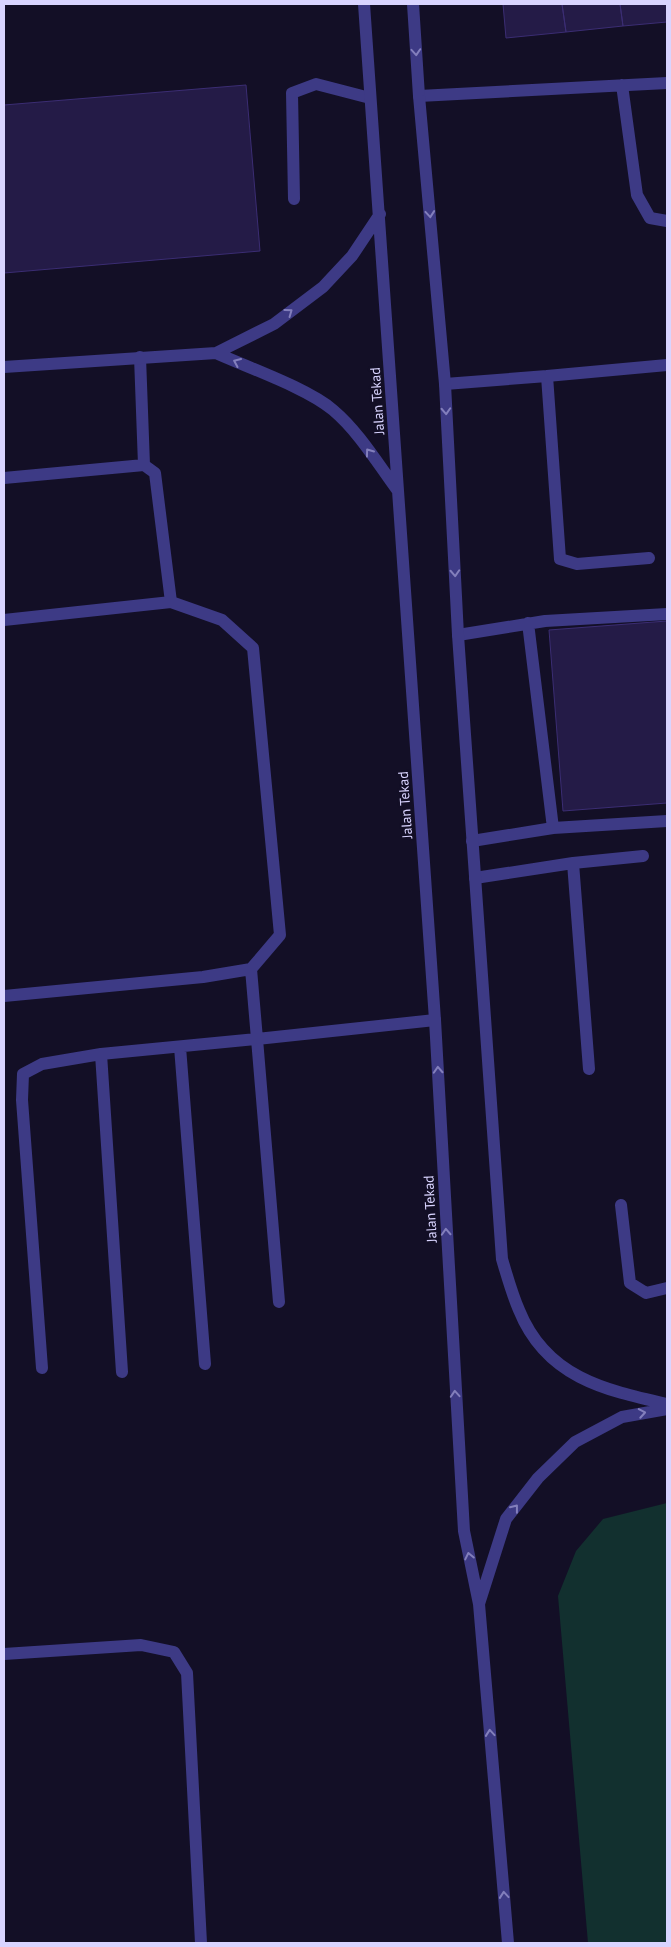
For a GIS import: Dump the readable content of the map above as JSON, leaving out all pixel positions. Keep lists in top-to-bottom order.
{
  "streets": {
    "street": ["Jalan Tekad"]
  },
  "one_way": ["Jalan Tekad"]
}
